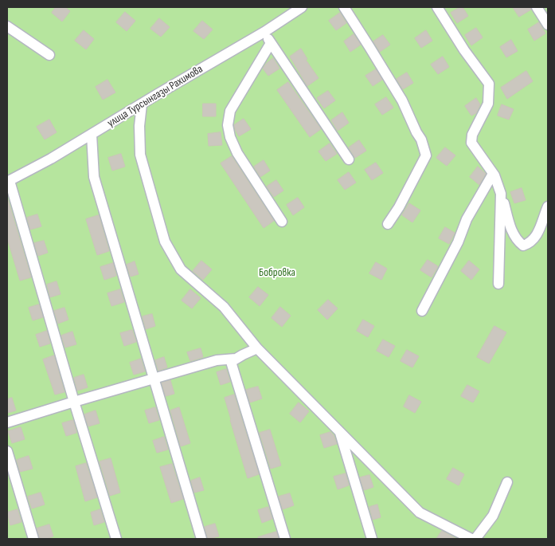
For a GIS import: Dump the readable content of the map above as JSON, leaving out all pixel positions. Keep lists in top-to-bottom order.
{
  "streets": {
    "street": ["улица Турсынгазы Рахимова"]
  },
  "parks": ["Бобровка"]
}
